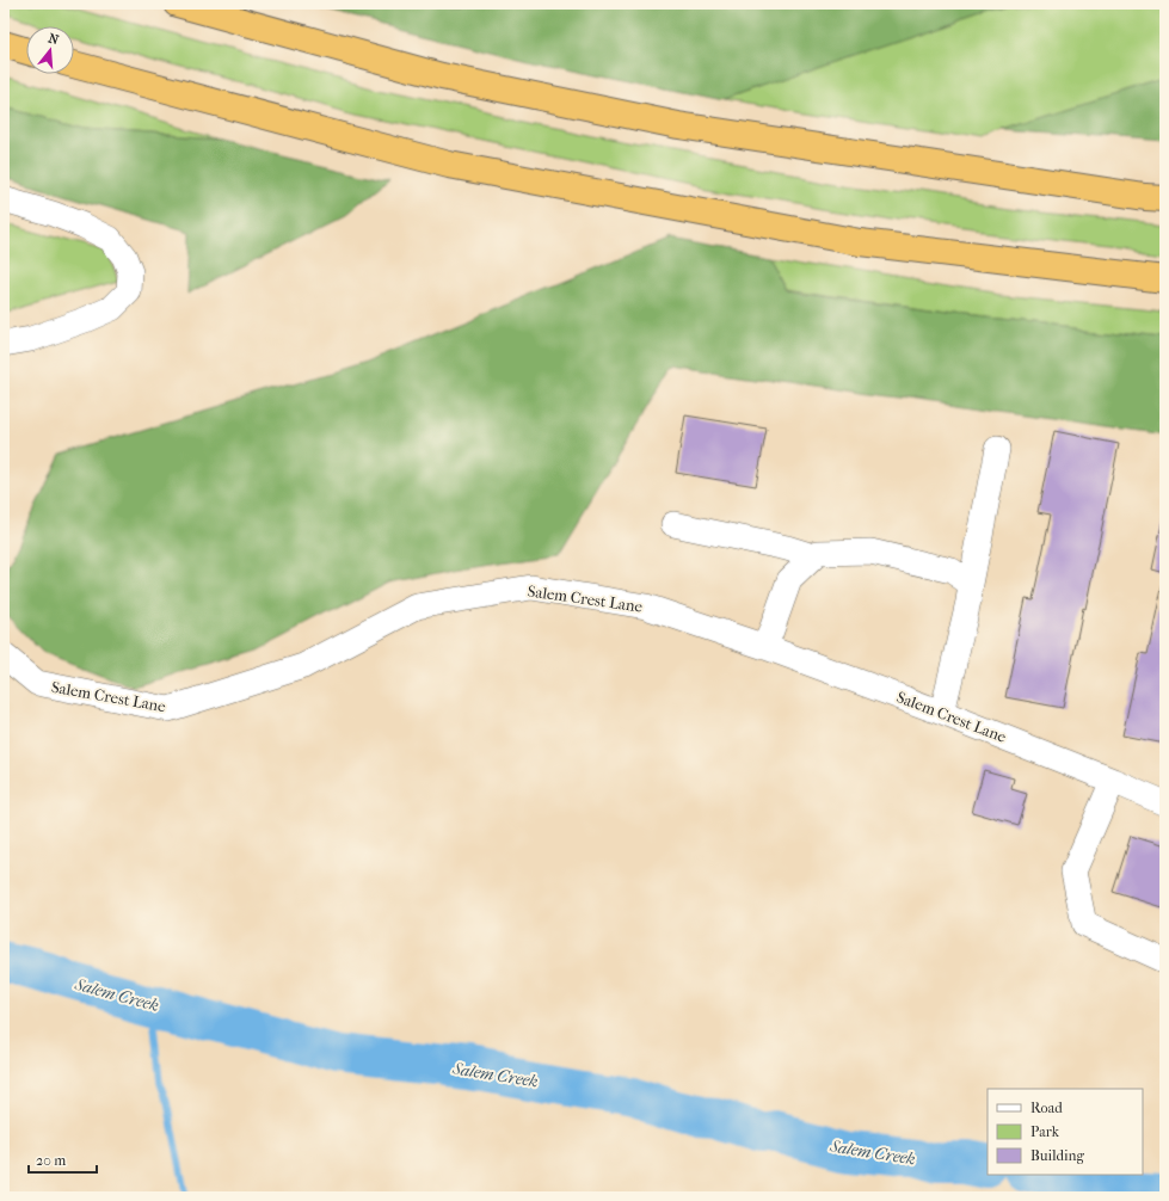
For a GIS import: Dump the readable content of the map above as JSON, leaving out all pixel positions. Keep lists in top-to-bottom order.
{
  "streets": {
    "street": ["Salem Crest Lane"]
  },
  "water": ["Salem Creek"],
  "legend": ["Road", "Park", "Building"],
  "scale_bar": "20 m",
  "north": "top"
}
